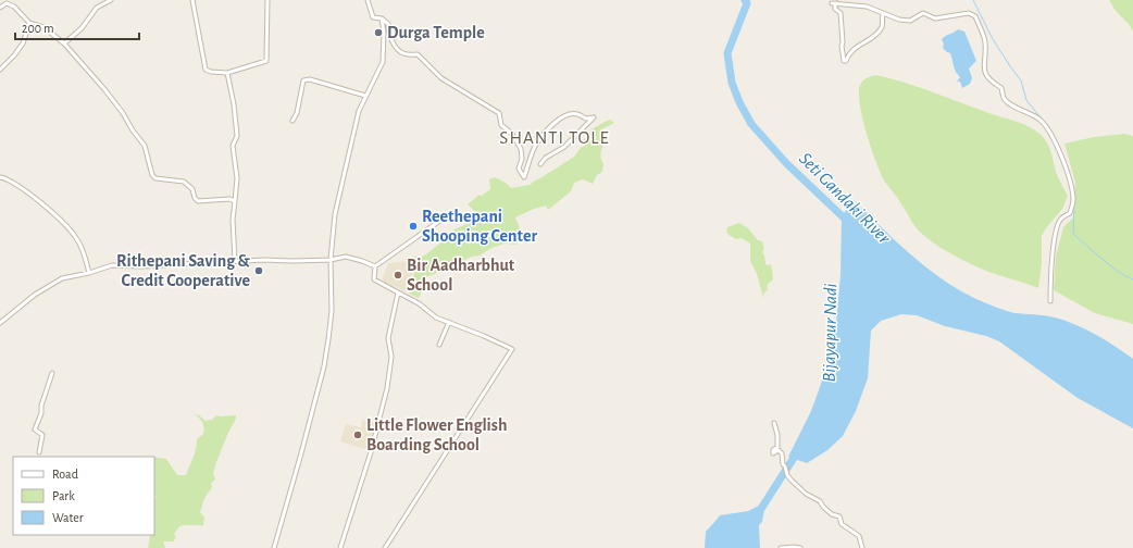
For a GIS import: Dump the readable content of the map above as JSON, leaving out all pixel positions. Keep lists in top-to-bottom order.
{
  "districts": ["SHANTI TOLE"],
  "water": ["Seti Gandaki River", "Bijayapur Nadi"],
  "places": [
    "Durga Temple",
    "Reethepani Shooping Center",
    "Rithepani Saving & Credit Cooperative",
    "Bir Aadharbhut School",
    "Little Flower English Boarding School"
  ],
  "legend": ["Road", "Park", "Water"],
  "scale_bar": "200 m"
}
